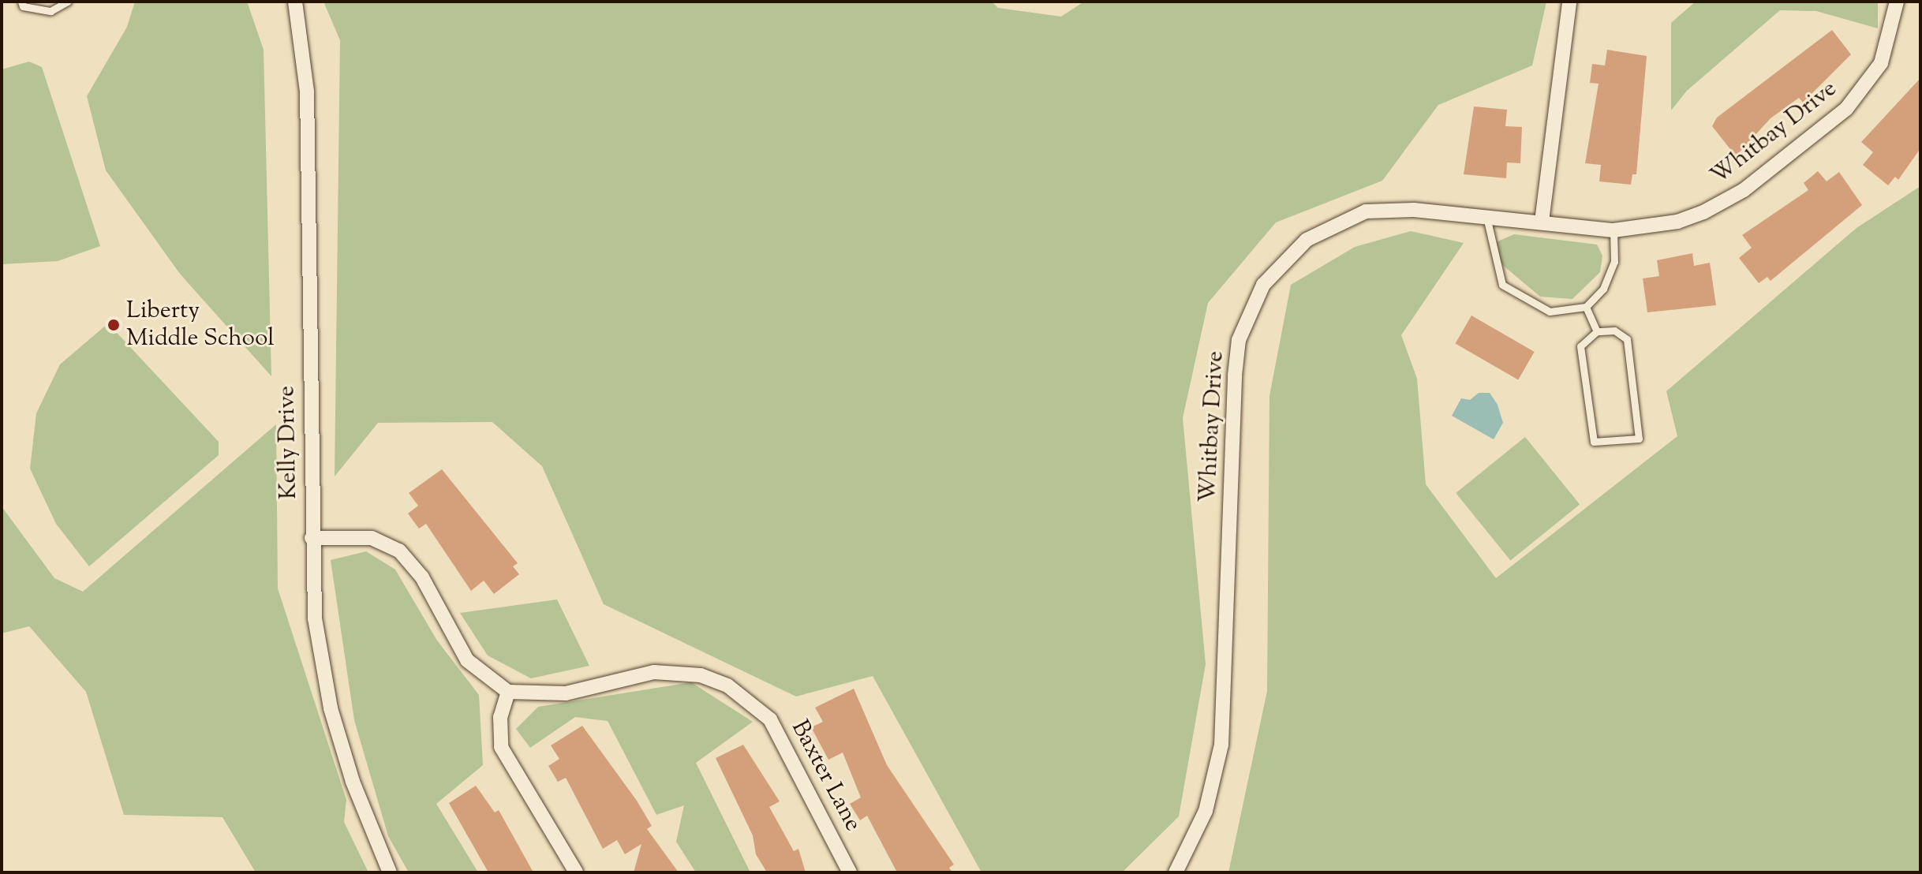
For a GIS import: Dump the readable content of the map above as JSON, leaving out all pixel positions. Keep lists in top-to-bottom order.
{
  "streets": {
    "street": ["Whitbay Drive", "Kelly Drive", "Baxter Lane"]
  },
  "places": ["Liberty Middle School"]
}
